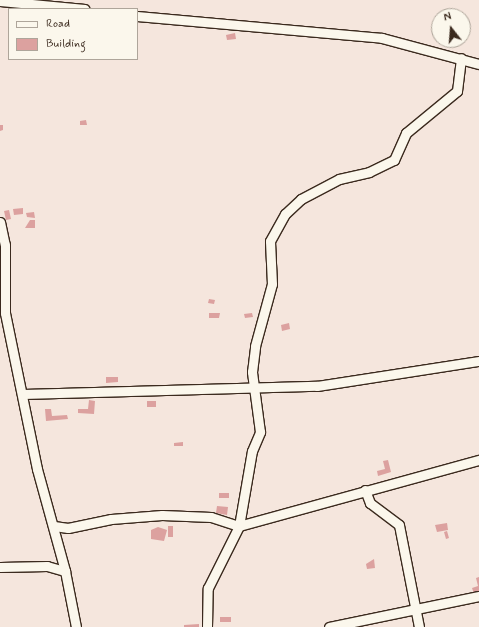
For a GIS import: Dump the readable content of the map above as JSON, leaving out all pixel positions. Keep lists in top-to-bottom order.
{
  "legend": ["Road", "Building"],
  "north": "top"
}
